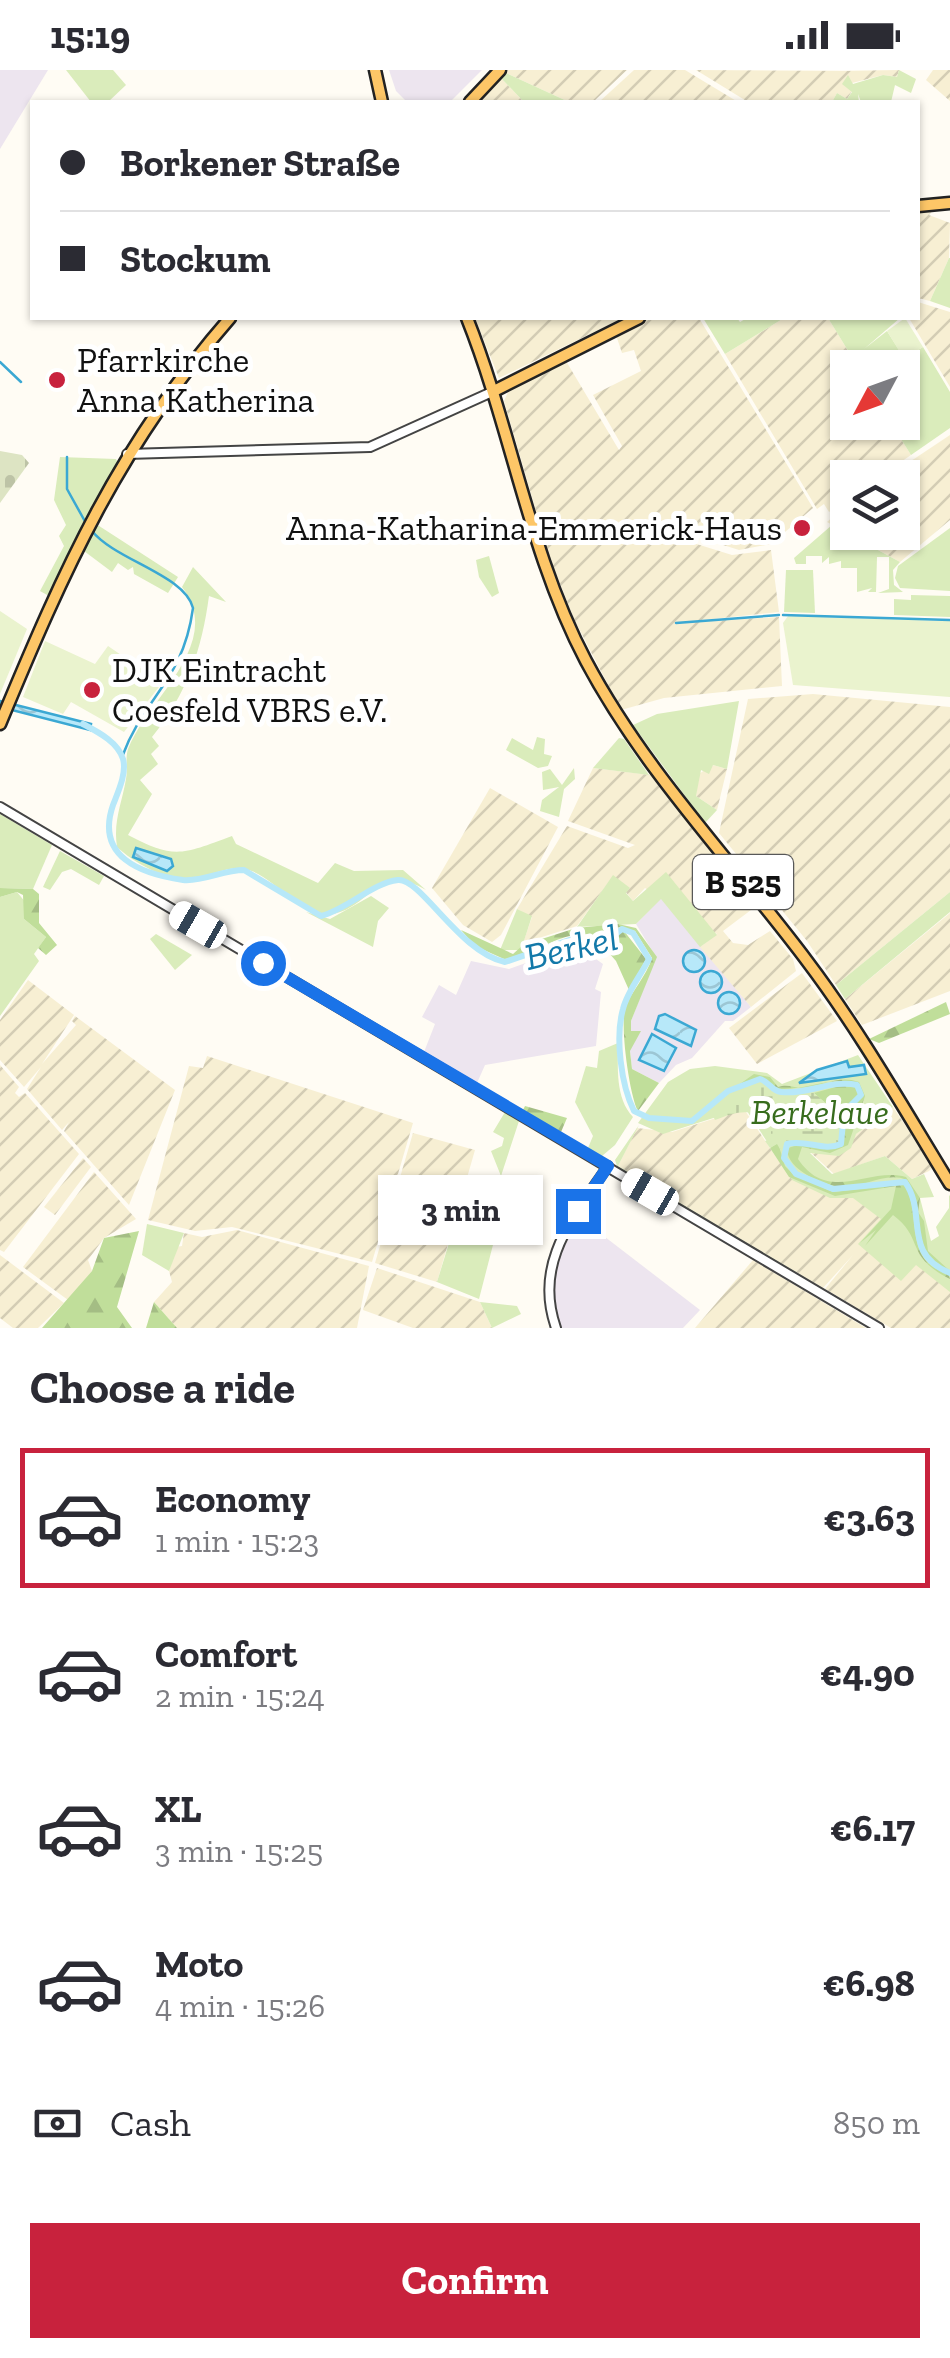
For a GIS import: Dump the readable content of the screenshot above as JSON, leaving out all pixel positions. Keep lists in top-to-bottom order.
{
  "streets": {
    "main road": ["B 525"]
  },
  "water": ["Berkel"],
  "parks": ["Berkelaue"],
  "places": ["Pfarrkirche Anna Katherina", "Anna-Katharina-Emmerick-Haus", "DJK Eintracht Coesfeld VBRS e.V."],
  "north": "bottom left",
  "page": {
    "status": "15:19",
    "banner": ["Borkener Straße", "Stockum"],
    "bubble": "3 min",
    "heading": "Choose a ride",
    "list": [
      {
        "name": "Economy",
        "note": "1 min · 15:23",
        "value": "€3.63"
      },
      {
        "name": "Comfort",
        "note": "2 min · 15:24",
        "value": "€4.90"
      },
      {
        "name": "XL",
        "note": "3 min · 15:25",
        "value": "€6.17"
      },
      {
        "name": "Moto",
        "note": "4 min · 15:26",
        "value": "€6.98"
      }
    ],
    "pay": ["Cash", "850 m"],
    "buttons": "Confirm"
  }
}
